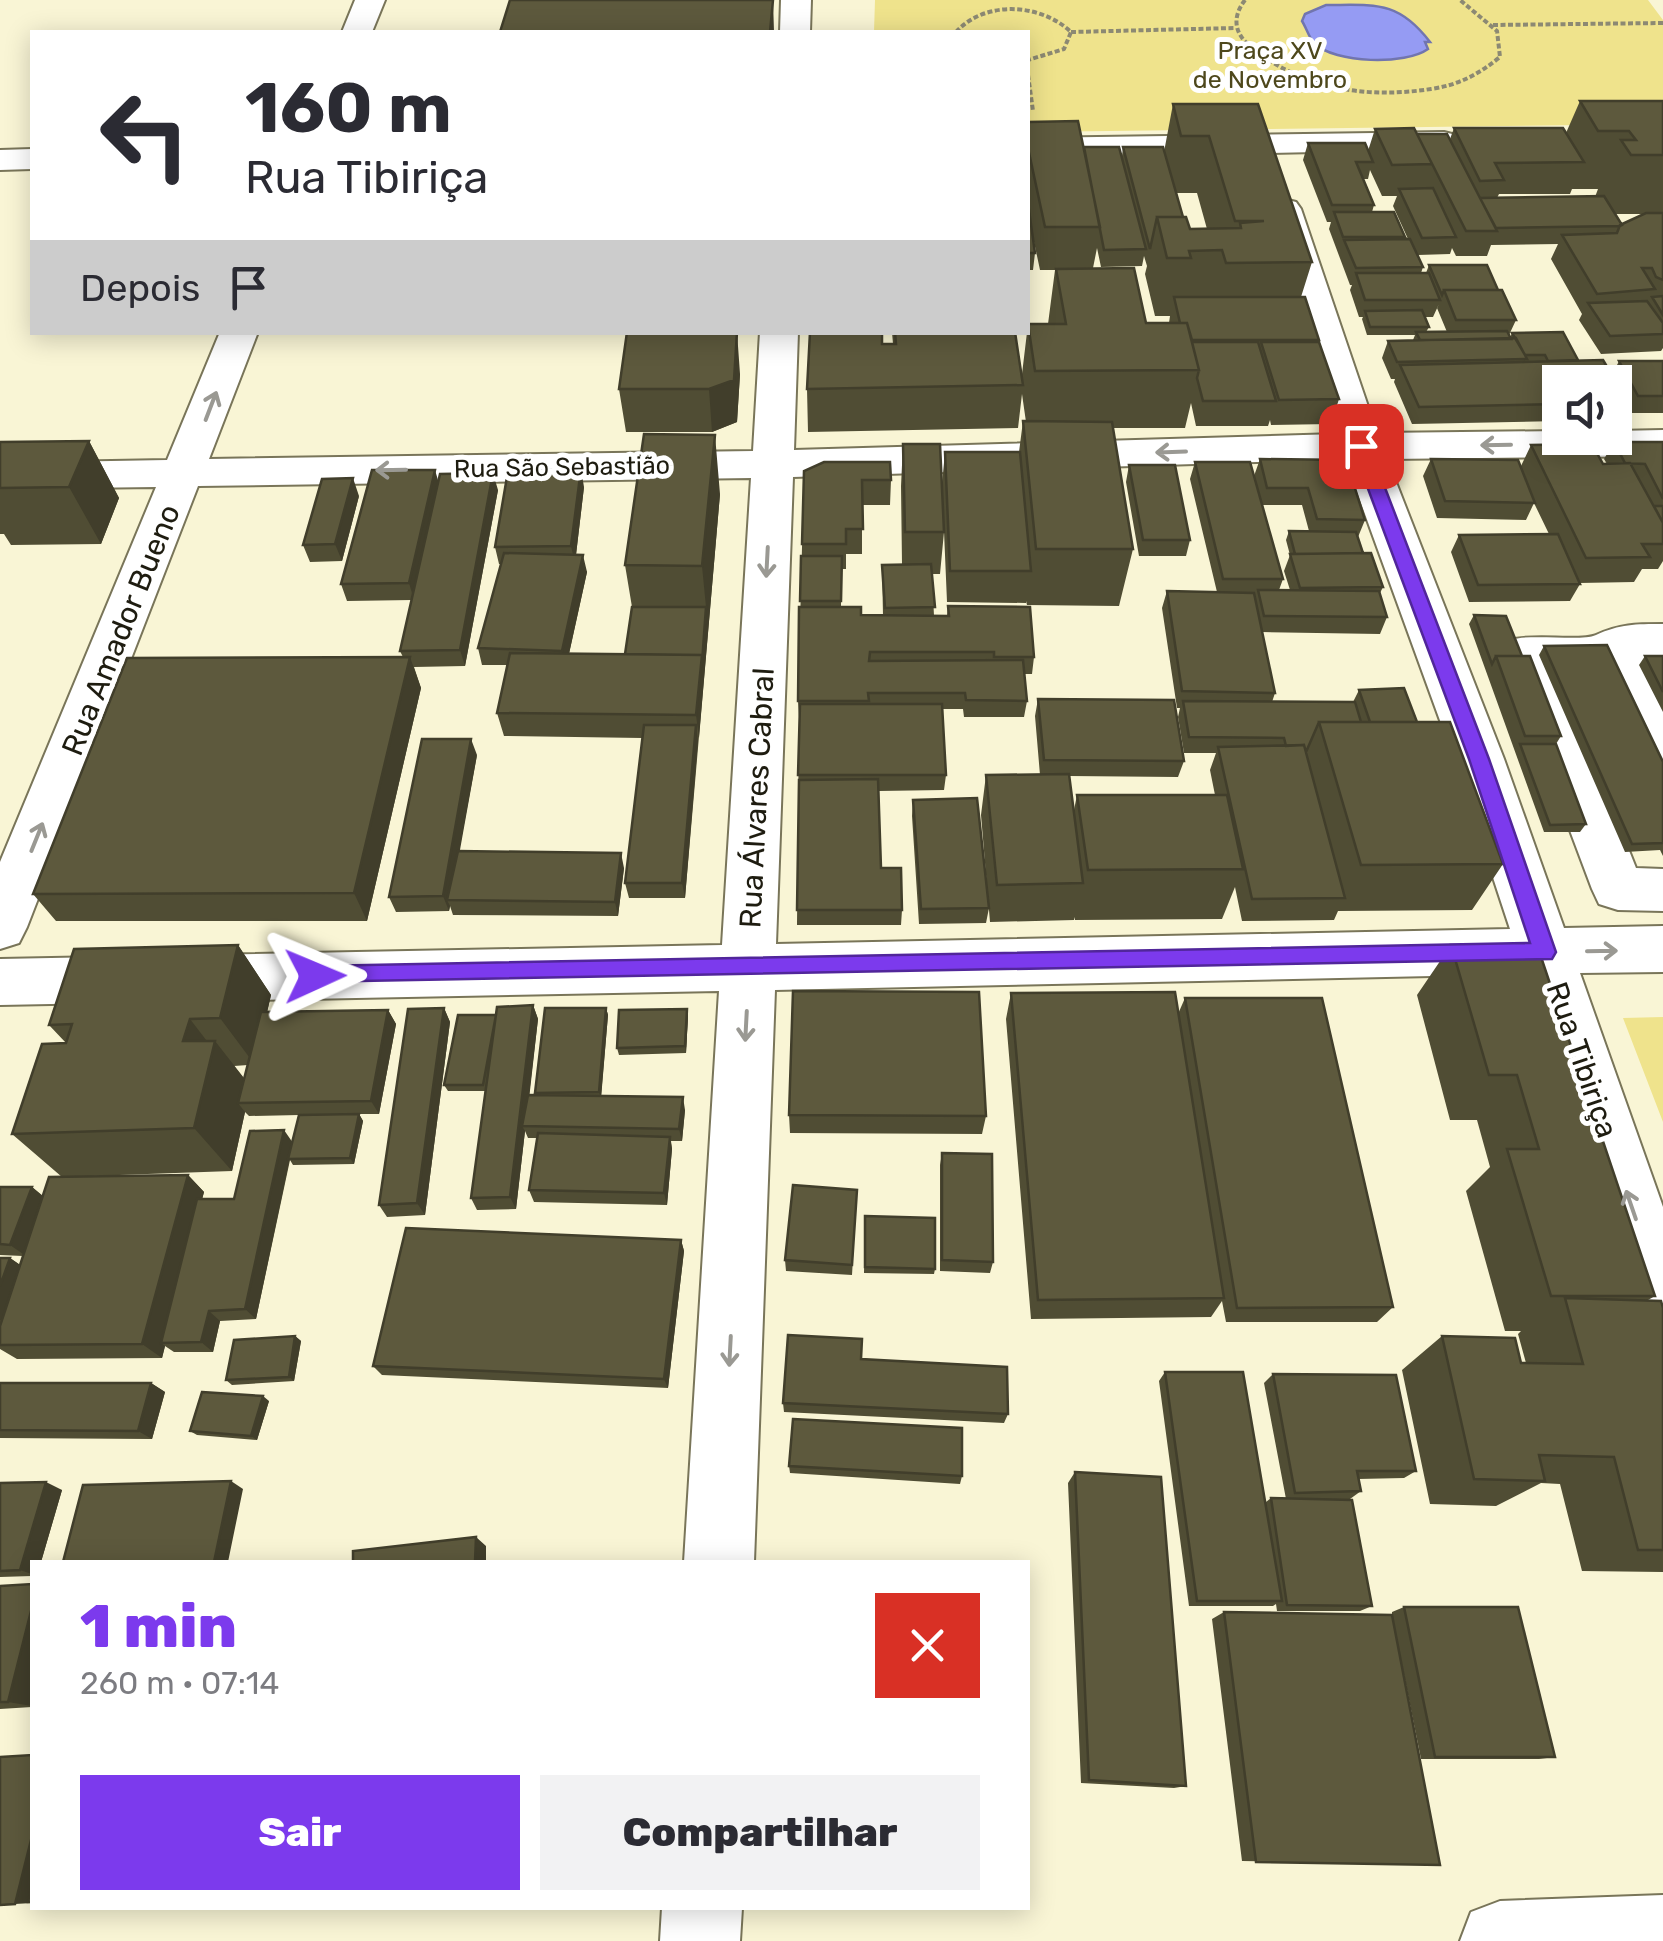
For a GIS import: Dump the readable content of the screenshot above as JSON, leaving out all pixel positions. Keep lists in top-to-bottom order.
{
  "streets": {
    "street": [
      "Rua São Sebastião",
      "Rua Amador Bueno",
      "Rua Álvares Cabral",
      "Rua Tibiriça"
    ]
  },
  "crossings": [
    ["Rua São Sebastião", "Rua Amador Bueno"],
    ["Rua São Sebastião", "Rua Álvares Cabral"],
    ["Rua São Sebastião", "Rua Tibiriça"]
  ],
  "one_way": ["Rua Amador Bueno", "Rua Álvares Cabral"],
  "parks": ["Praça XV de Novembro"],
  "page": {
    "turn": ["160 m", "Rua Tibiriça"],
    "then": "Depois",
    "heading": ["1 min", "260 m · 07:14"],
    "buttons": ["Sair", "Compartilhar"]
  }
}
